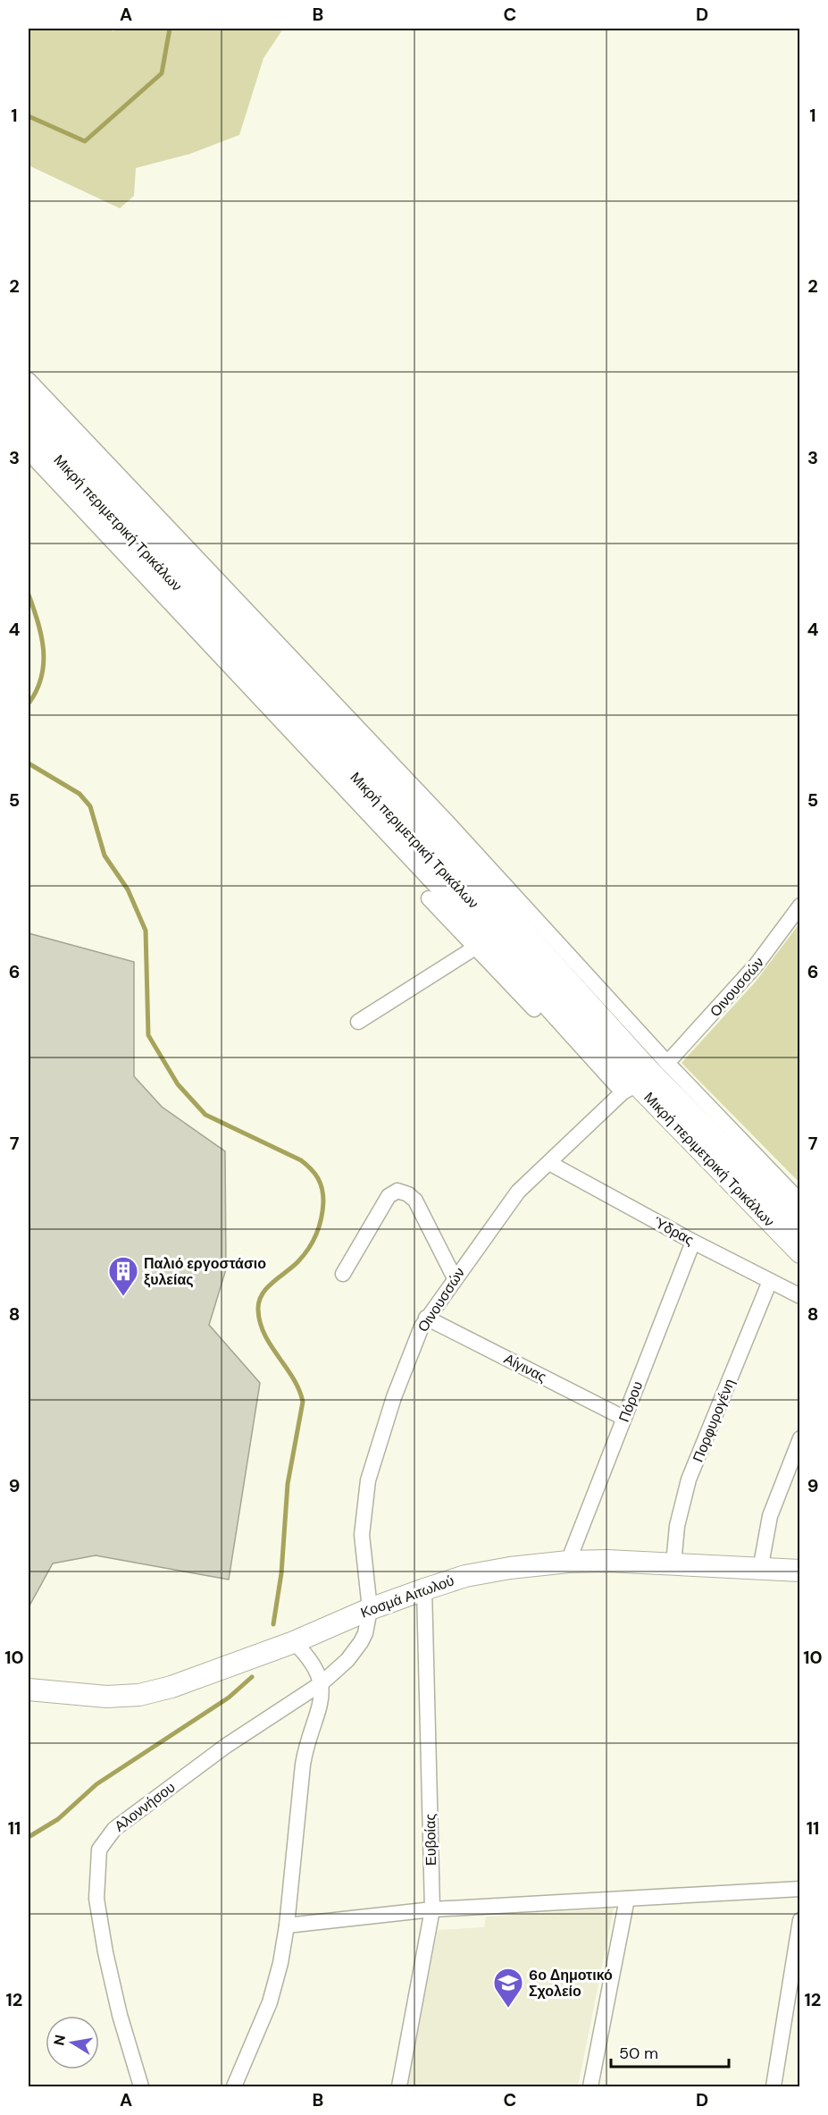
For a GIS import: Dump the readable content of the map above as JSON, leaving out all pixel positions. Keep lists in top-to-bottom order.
{
  "streets": {
    "main road": ["Μικρή περιμετρική Τρικάλων", "Κοσμά Αιτωλού"],
    "street": [
      "Οινουσσών",
      "Ύδρας",
      "Αίγινας",
      "Πόρου",
      "Πορφυρογένη",
      "Αλοννήσου",
      "Ευβοίας"
    ]
  },
  "crossings": [
    ["Μικρή περιμετρική Τρικάλων", "Οινουσσών"],
    ["Οινουσσών", "Ύδρας"],
    ["Οινουσσών", "Αίγινας"],
    ["Οινουσσών", "Κοσμά Αιτωλού"],
    ["Οινουσσών", "Αλοννήσου"],
    ["Ύδρας", "Πόρου"],
    ["Ύδρας", "Πορφυρογένη"],
    ["Αίγινας", "Πόρου"],
    ["Πόρου", "Κοσμά Αιτωλού"],
    ["Πορφυρογένη", "Κοσμά Αιτωλού"],
    ["Κοσμά Αιτωλού", "Αλοννήσου"],
    ["Κοσμά Αιτωλού", "Ευβοίας"]
  ],
  "places": {
    "building": ["Παλιό εργοστάσιο ξυλείας"],
    "school or university": ["6ο Δημοτικό Σχολείο"]
  },
  "scale_bar": "50 m",
  "north": "left",
  "grid": {
    "columns": [
      "A",
      "B",
      "C",
      "D"
    ],
    "rows": [
      "1",
      "2",
      "3",
      "4",
      "5",
      "6",
      "7",
      "8",
      "9",
      "10",
      "11",
      "12"
    ]
  }
}
